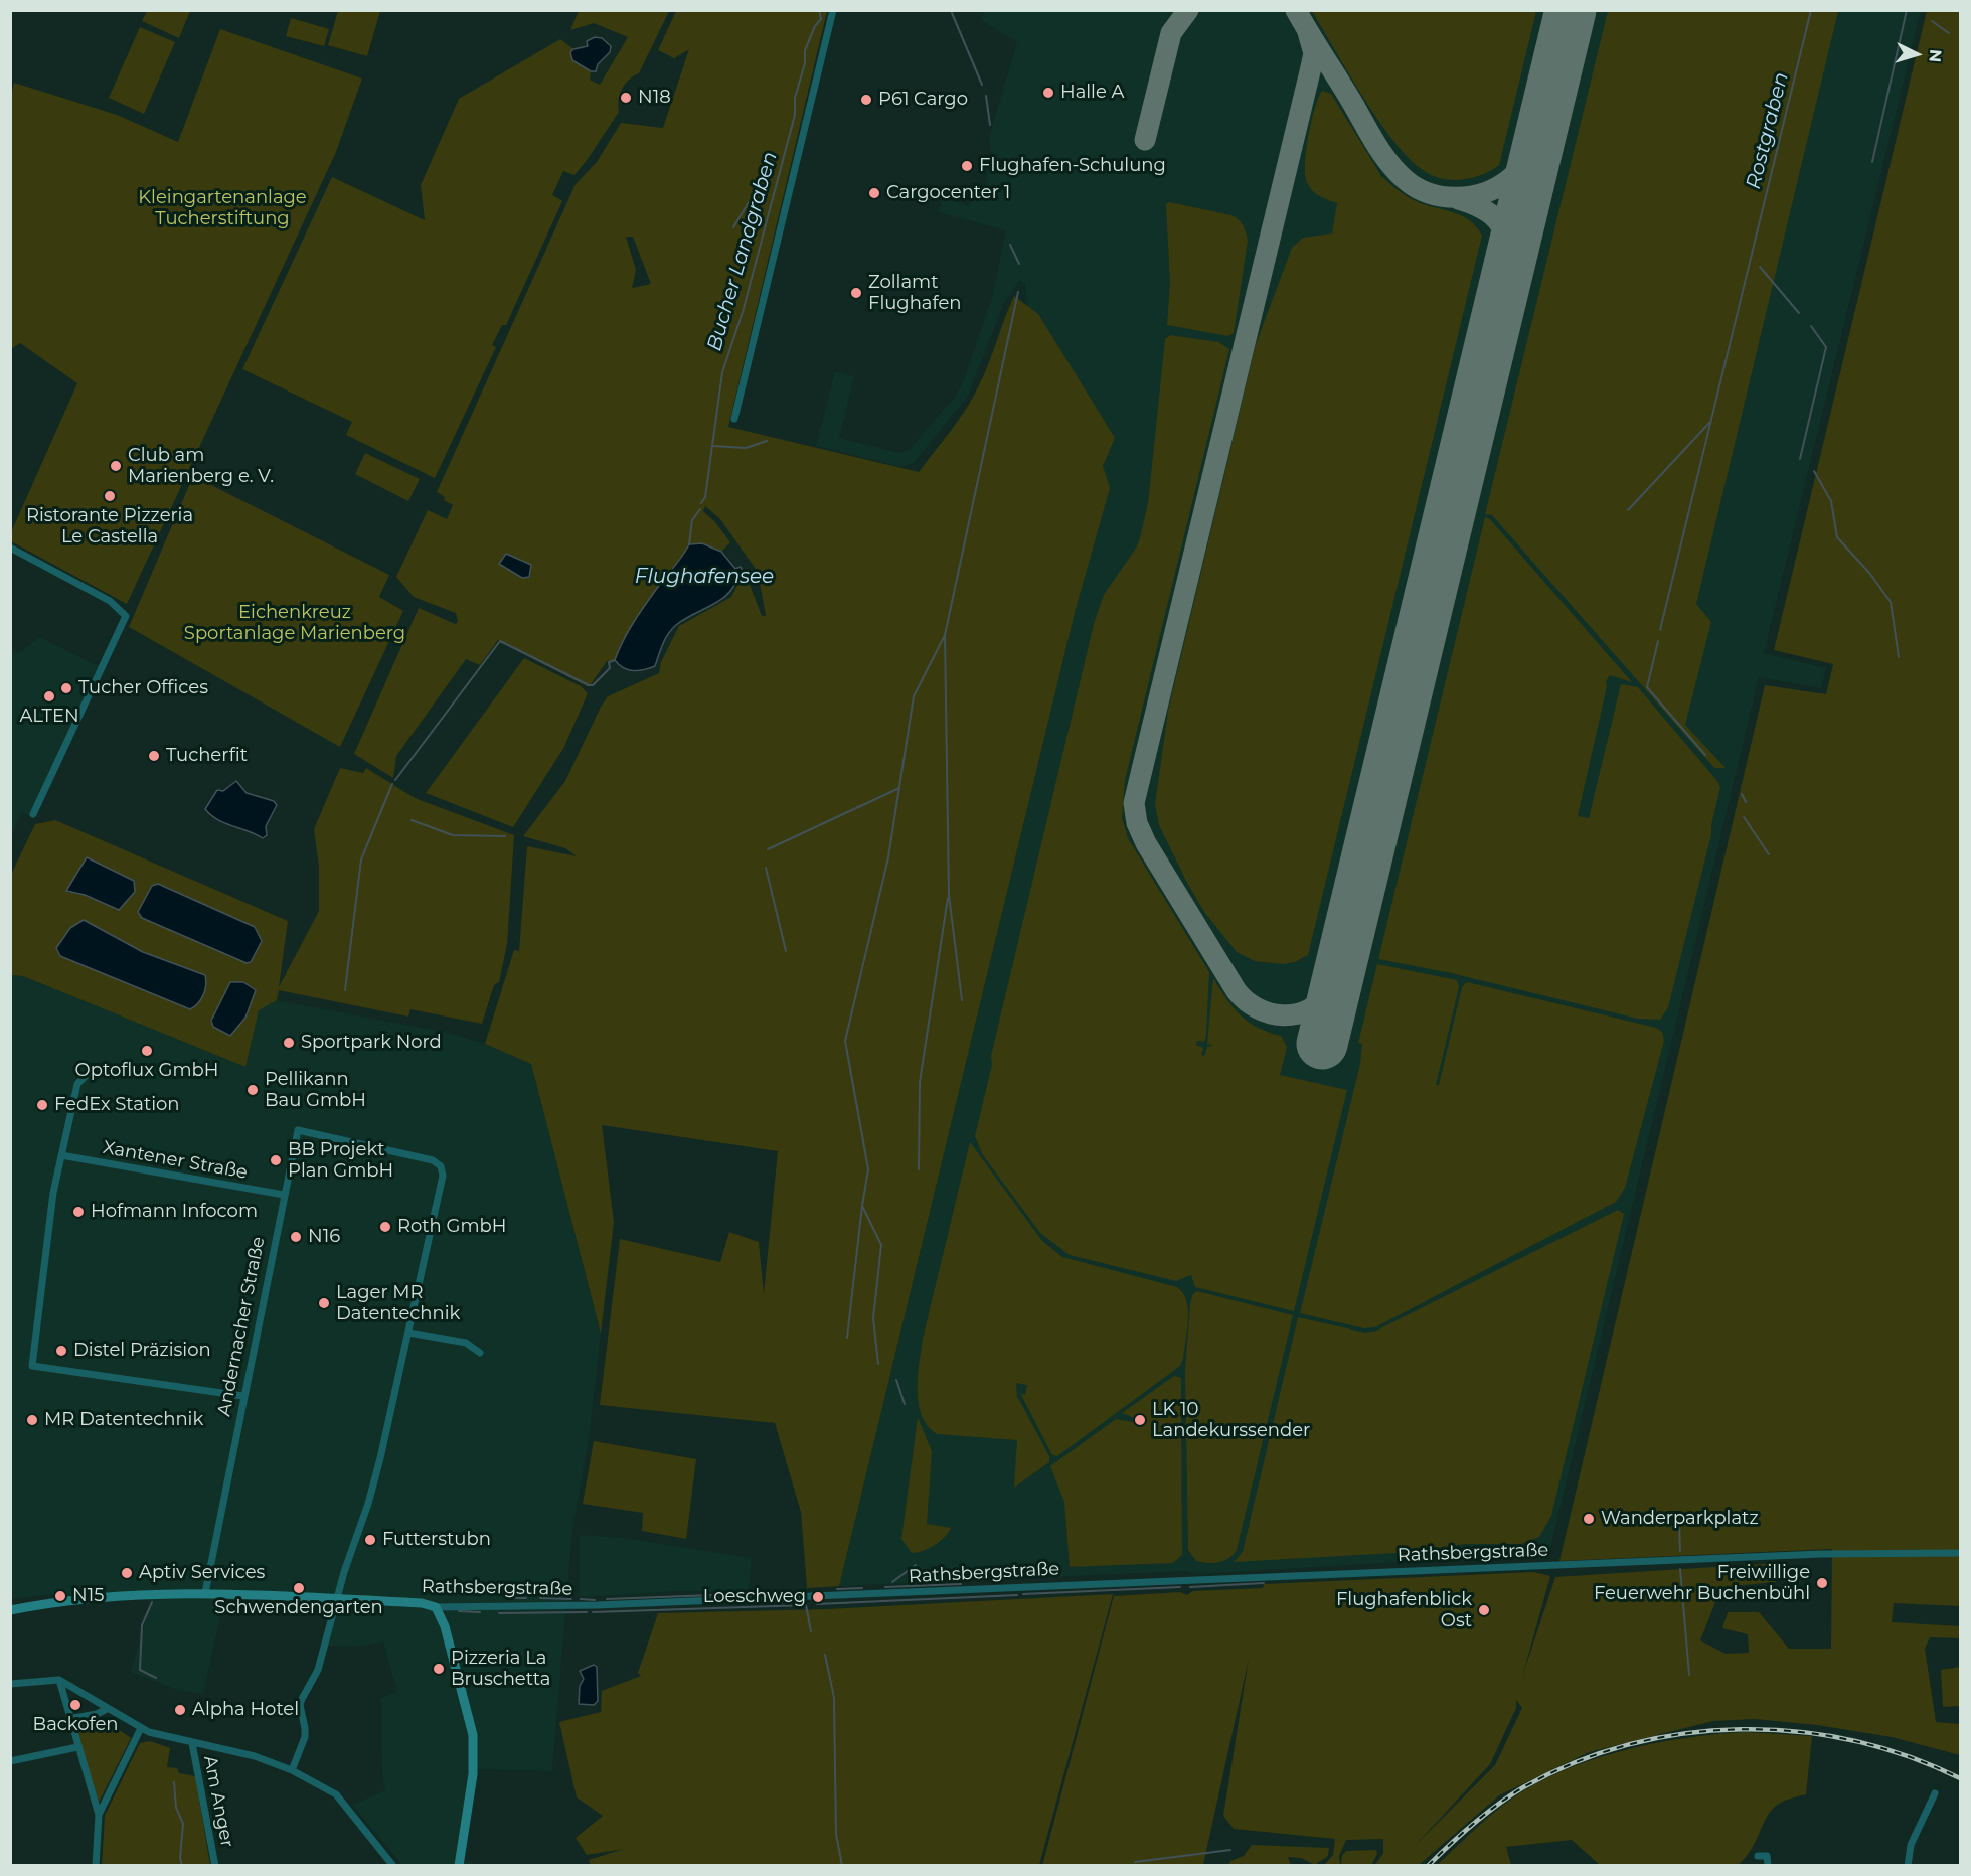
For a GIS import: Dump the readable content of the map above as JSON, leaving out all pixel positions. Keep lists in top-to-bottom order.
{
  "streets": {
    "street": [
      "Xantener Straße",
      "Andernacher Straße",
      "Rathsbergstraße",
      "Am Anger"
    ]
  },
  "crossings": [
    ["Xantener Straße", "Andernacher Straße"],
    ["Andernacher Straße", "Rathsbergstraße"]
  ],
  "water": ["Rostgraben", "Bucher Landgraben", "Flughafensee"],
  "parks": ["Kleingartenanlage Tucherstiftung", "Eichenkreuz Sportanlage Marienberg"],
  "places": [
    "Halle A",
    "N18",
    "P61 Cargo",
    "Flughafen-Schulung",
    "Cargocenter 1",
    "Zollamt Flughafen",
    "Club am Marienberg e. V.",
    "Ristorante Pizzeria Le Castella",
    "Tucher Offices",
    "ALTEN",
    "Tucherfit",
    "Sportpark Nord",
    "Optoflux GmbH",
    "Pellikann Bau GmbH",
    "FedEx Station",
    "BB Projekt Plan GmbH",
    "Hofmann Infocom",
    "Roth GmbH",
    "N16",
    "Lager MR Datentechnik",
    "Distel Präzision",
    "MR Datentechnik",
    "LK 10 Landekurssender",
    "Wanderparkplatz",
    "Futterstubn",
    "Aptiv Services",
    "Freiwillige Feuerwehr Buchenbühl",
    "Schwendengarten",
    "N15",
    "Loeschweg",
    "Flughafenblick Ost",
    "Pizzeria La Bruschetta",
    "Backofen",
    "Alpha Hotel"
  ],
  "north": "right"
}
